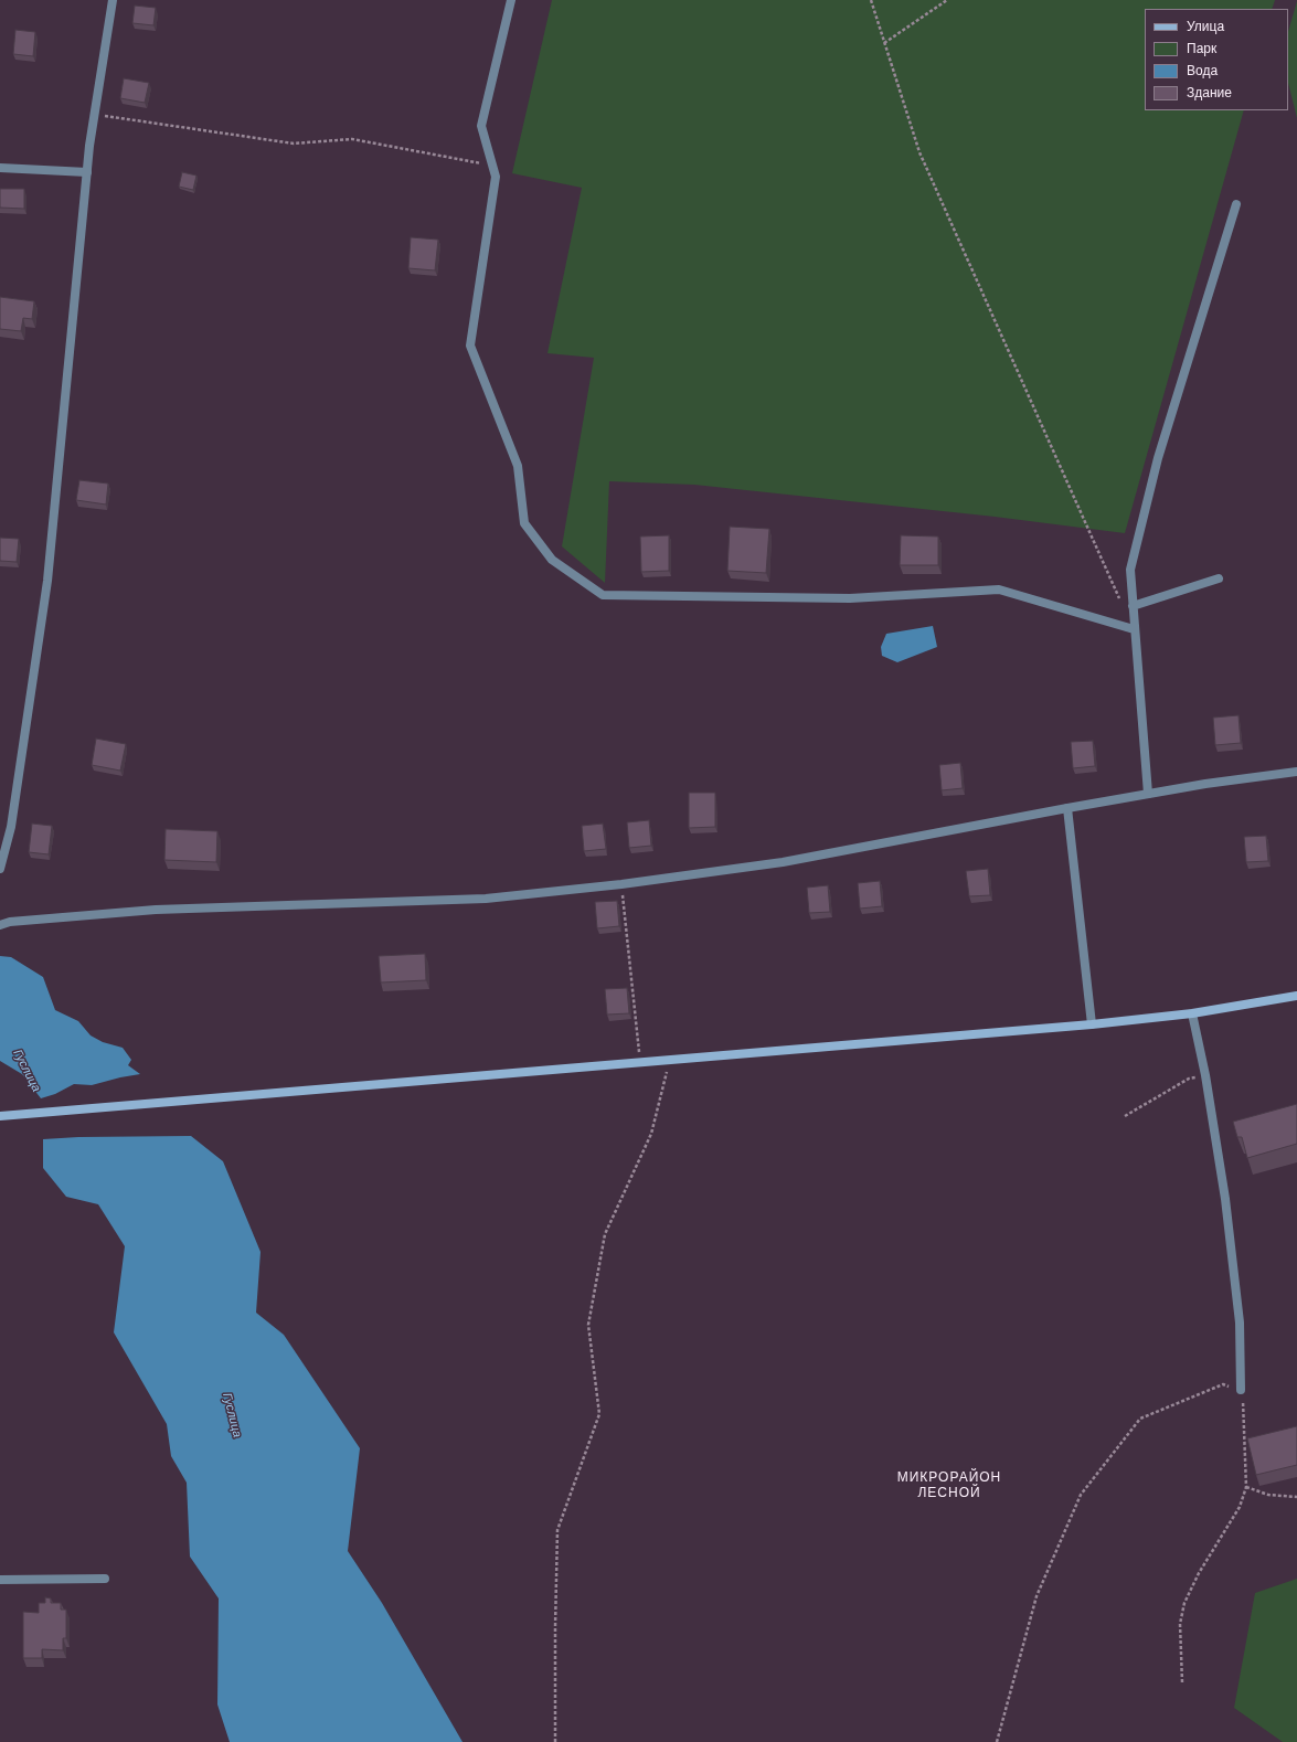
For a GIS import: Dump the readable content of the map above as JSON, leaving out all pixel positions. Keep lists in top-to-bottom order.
{
  "districts": ["МИКРОРАЙОН ЛЕСНОЙ"],
  "water": ["Гуслица"],
  "legend": [
    "Улица",
    "Парк",
    "Вода",
    "Здание"
  ]
}
